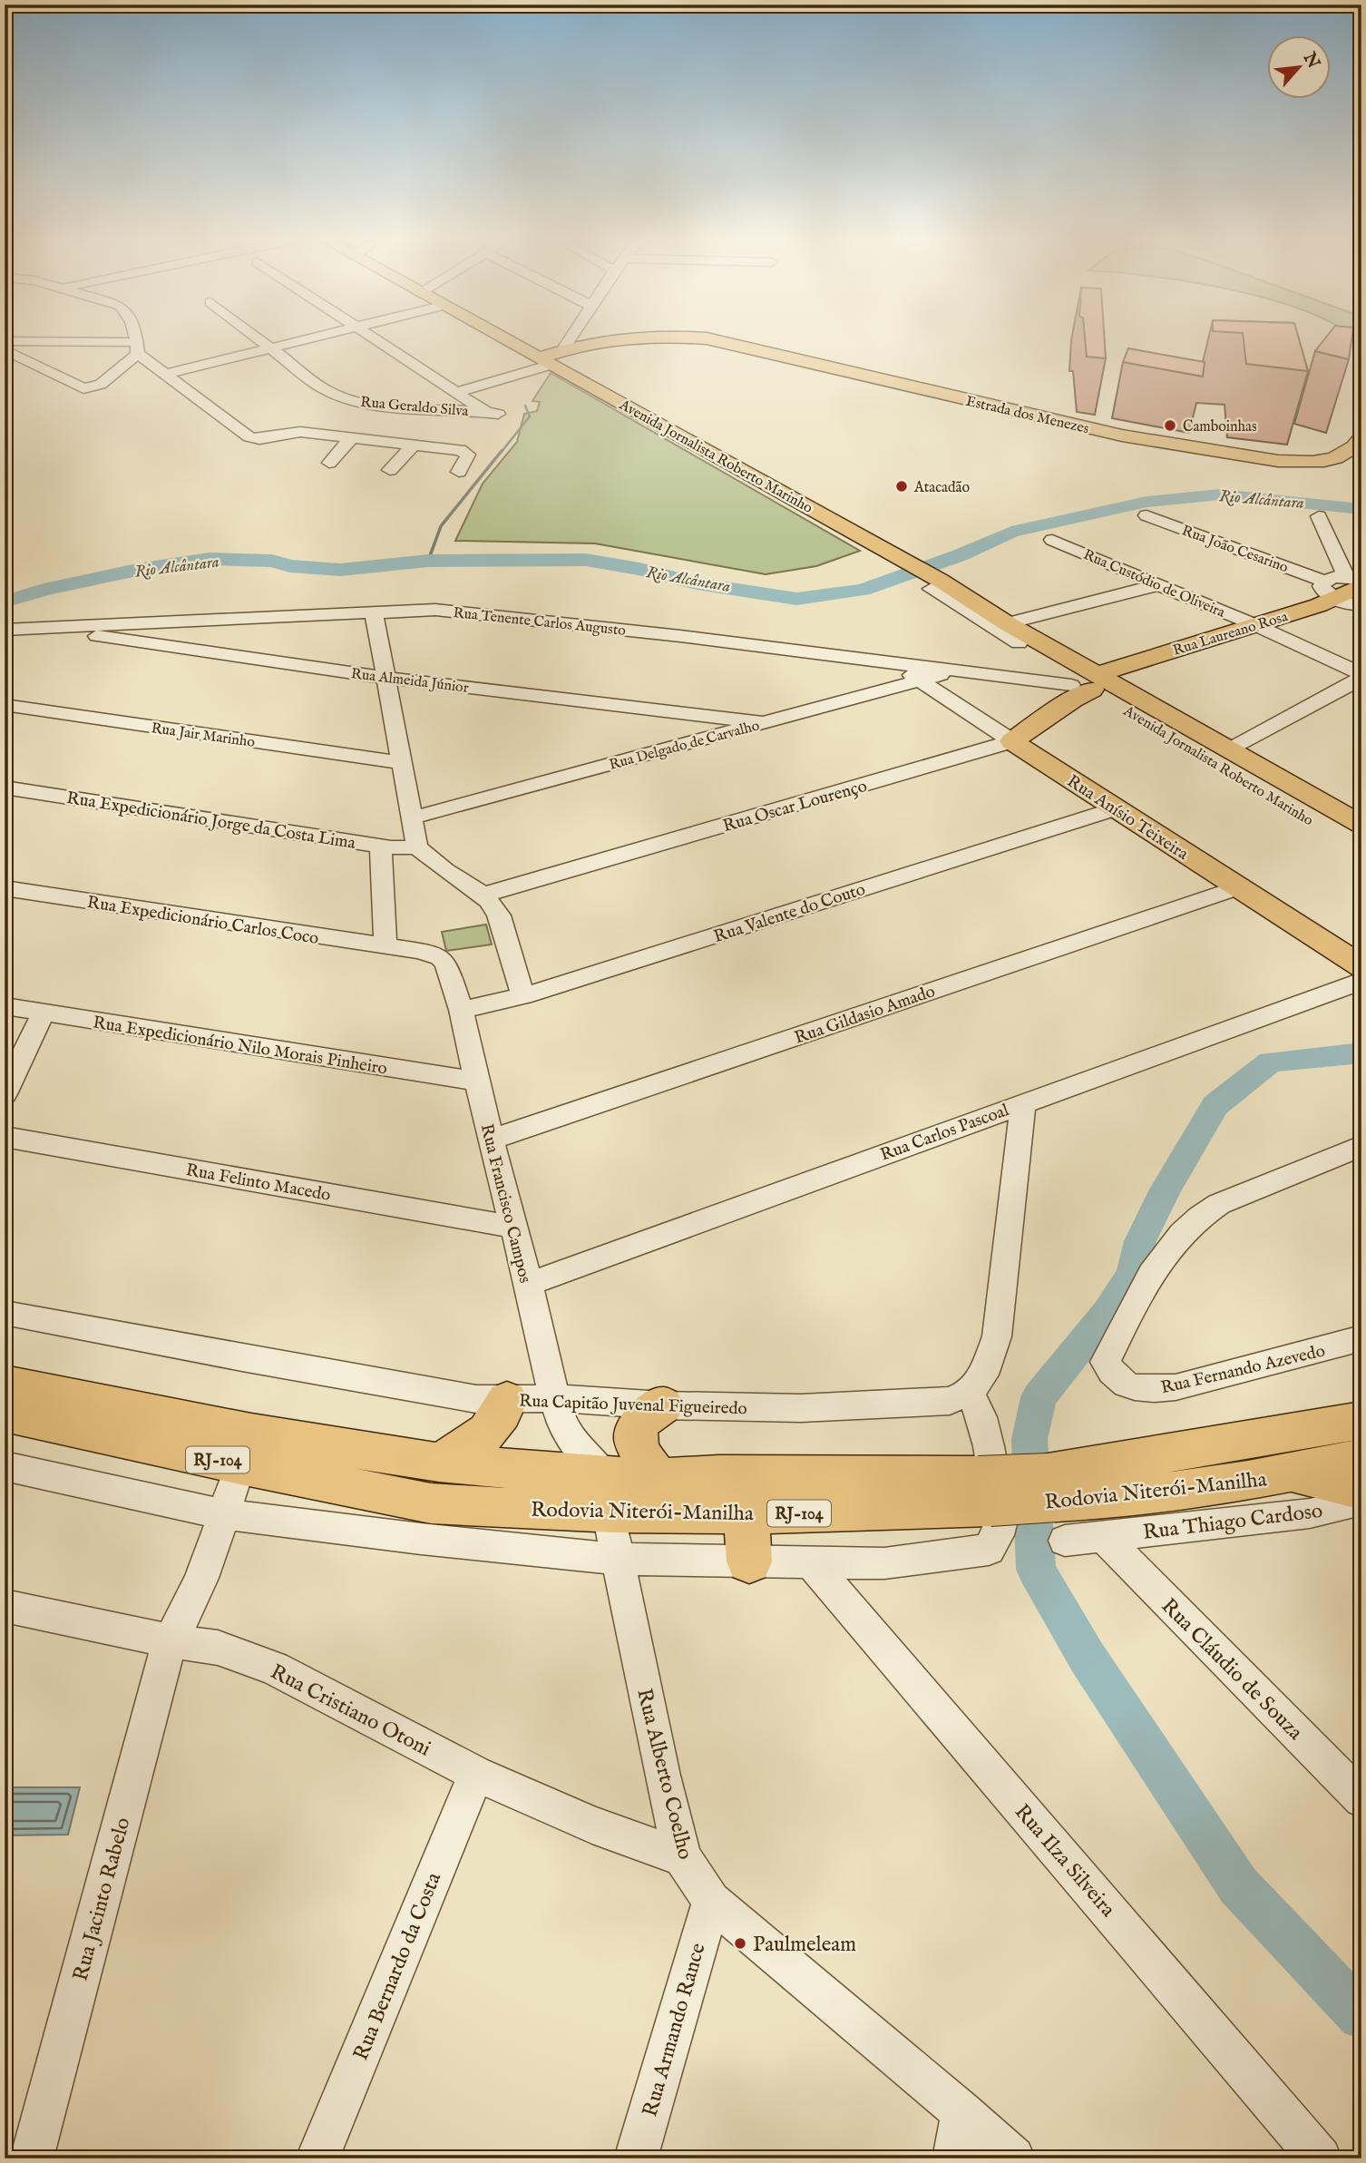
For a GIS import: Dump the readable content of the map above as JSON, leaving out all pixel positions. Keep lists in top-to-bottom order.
{
  "streets": {
    "highway": ["RJ-104", "Rodovia Niterói-Manilha"],
    "main road": [
      "Estrada dos Menezes",
      "Avenida Jornalista Roberto Marinho",
      "Rua Laureano Rosa",
      "Rua Oscar Lourenço",
      "Rua Anísio Teixeira",
      "Rua Thiago Cardoso"
    ],
    "street": [
      "Rua Geraldo Silva",
      "Rua João Cesarino",
      "Rua Custódio de Oliveira",
      "Rua Tenente Carlos Augusto",
      "Rua Almeida Júnior",
      "Rua Jair Marinho",
      "Rua Delgado de Carvalho",
      "Rua Expedicionário Jorge da Costa Lima",
      "Rua Valente do Couto",
      "Rua Expedicionário Carlos Coco",
      "Rua Gildasio Amado",
      "Rua Expedicionário Nilo Morais Pinheiro",
      "Rua Carlos Pascoal",
      "Rua Felinto Macedo",
      "Rua Francisco Campos",
      "Rua Fernando Azevedo",
      "Rua Capitão Juvenal Figueiredo",
      "Rua Cláudio de Souza",
      "Rua Cristiano Otoni",
      "Rua Alberto Coelho",
      "Rua Ilza Silveira",
      "Rua Jacinto Rabelo",
      "Rua Bernardo da Costa",
      "Rua Armando Rance"
    ]
  },
  "crossings": [
    ["Estrada dos Menezes", "Avenida Jornalista Roberto Marinho"],
    ["Avenida Jornalista Roberto Marinho", "Rua Tenente Carlos Augusto"],
    ["Avenida Jornalista Roberto Marinho", "Rua Laureano Rosa"],
    ["Avenida Jornalista Roberto Marinho", "Rua Oscar Lourenço"],
    ["Rua João Cesarino", "Rua Laureano Rosa"],
    ["Rua Custódio de Oliveira", "Rua Laureano Rosa"],
    ["Rua Tenente Carlos Augusto", "Rua Laureano Rosa"],
    ["Rua Tenente Carlos Augusto", "Rua Almeida Júnior"],
    ["Rua Tenente Carlos Augusto", "Rua Delgado de Carvalho"],
    ["Rua Tenente Carlos Augusto", "Rua Oscar Lourenço"],
    ["Rua Tenente Carlos Augusto", "Rua Anísio Teixeira"],
    ["Rua Laureano Rosa", "Rua Oscar Lourenço"],
    ["Rua Almeida Júnior", "Rua Delgado de Carvalho"],
    ["Rua Delgado de Carvalho", "Rua Anísio Teixeira"],
    ["Rua Oscar Lourenço", "Rua Anísio Teixeira"],
    ["Rua Anísio Teixeira", "Rua Valente do Couto"],
    ["Rua Anísio Teixeira", "Rua Gildasio Amado"],
    ["Rua Valente do Couto", "Rua Francisco Campos"],
    ["Rua Expedicionário Carlos Coco", "Rua Francisco Campos"],
    ["Rua Gildasio Amado", "Rua Francisco Campos"],
    ["Rua Expedicionário Nilo Morais Pinheiro", "Rua Francisco Campos"],
    ["Rua Carlos Pascoal", "Rua Francisco Campos"],
    ["Rua Felinto Macedo", "Rua Francisco Campos"],
    ["Rua Francisco Campos", "Rua Capitão Juvenal Figueiredo"],
    ["Rua Francisco Campos", "Rodovia Niterói-Manilha"],
    ["Rua Francisco Campos", "Rua Alberto Coelho"],
    ["Rodovia Niterói-Manilha", "Rua Thiago Cardoso"],
    ["Rodovia Niterói-Manilha", "Rua Alberto Coelho"],
    ["Rua Thiago Cardoso", "Rua Cláudio de Souza"],
    ["Rua Cristiano Otoni", "Rua Alberto Coelho"],
    ["Rua Cristiano Otoni", "Rua Jacinto Rabelo"],
    ["Rua Cristiano Otoni", "Rua Bernardo da Costa"],
    ["Rua Alberto Coelho", "Rua Armando Rance"]
  ],
  "water": ["Rio Alcântara"],
  "places": ["Camboinhas", "Atacadão", "Paulmeleam"],
  "north": "top right"
}
